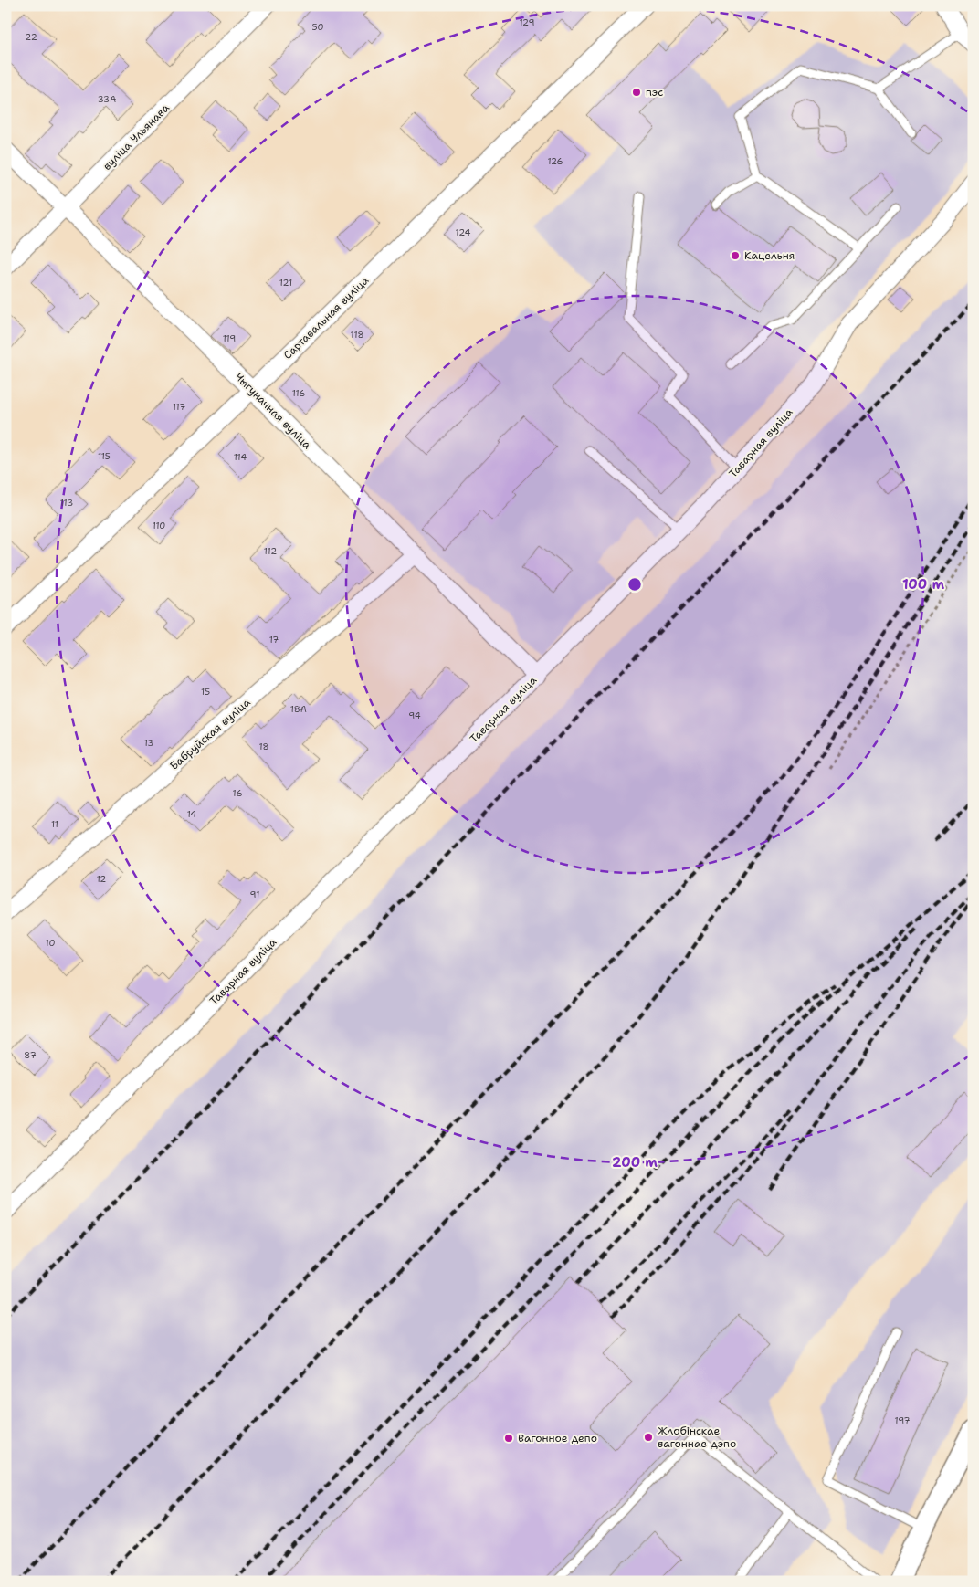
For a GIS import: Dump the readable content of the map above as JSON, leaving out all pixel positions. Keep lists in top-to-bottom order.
{
  "streets": {
    "street": [
      "вуліца Ульянава",
      "Сартавальная вуліца",
      "Чыгуначная вуліца",
      "Таварная вуліца",
      "Бабруйская вуліца"
    ]
  },
  "crossings": [
    ["вуліца Ульянава", "Чыгуначная вуліца"],
    ["Сартавальная вуліца", "Чыгуначная вуліца"],
    ["Чыгуначная вуліца", "Таварная вуліца"],
    ["Чыгуначная вуліца", "Бабруйская вуліца"]
  ],
  "places": [
    "пэс",
    "Кацельня",
    "Жлобінскае вагоннае дэпо",
    "Вагонное депо"
  ],
  "house_numbers": [
    "129",
    "50",
    "22",
    "33А",
    "126",
    "124",
    "121",
    "118",
    "119",
    "116",
    "117",
    "115",
    "114",
    "113",
    "110",
    "112",
    "17",
    "15",
    "18А",
    "94",
    "13",
    "18",
    "16",
    "14",
    "11",
    "12",
    "91",
    "10",
    "87",
    "197"
  ],
  "rings": ["100 m", "200 m"]
}
